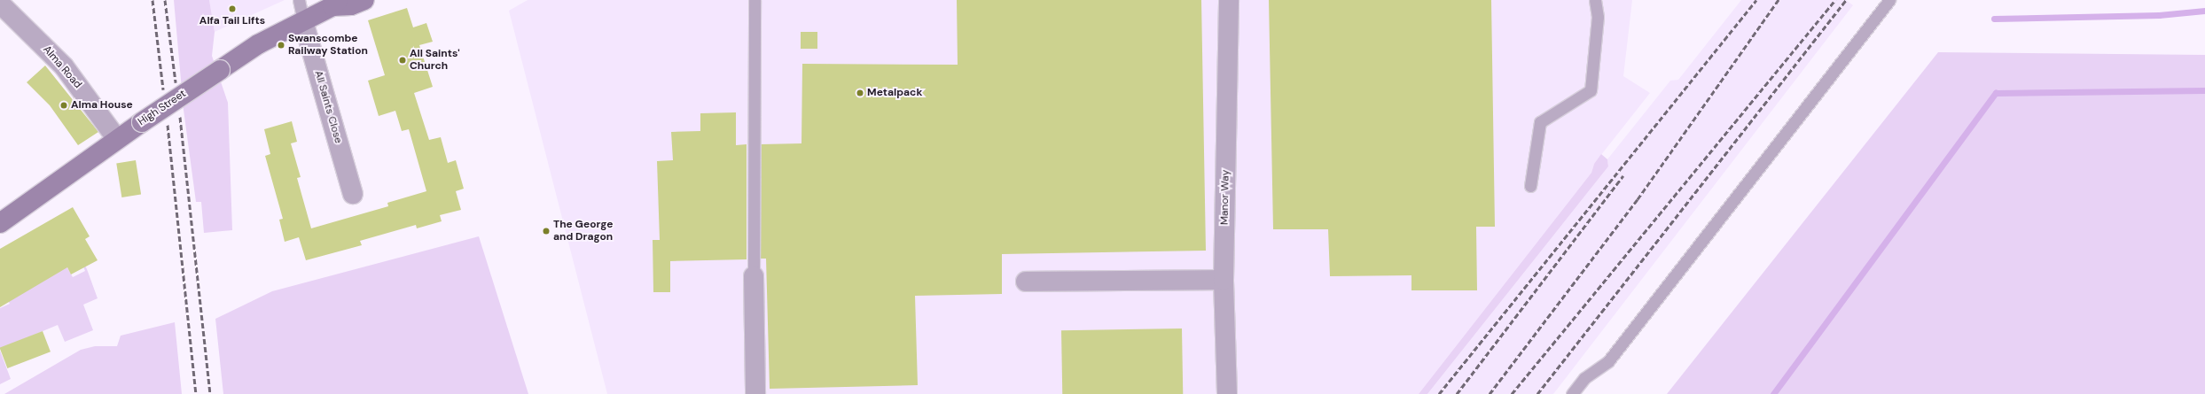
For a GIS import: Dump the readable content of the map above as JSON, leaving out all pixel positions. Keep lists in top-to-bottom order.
{
  "streets": {
    "main road": ["High Street"],
    "street": ["Alma Road", "All Saints Close", "Manor Way"]
  },
  "crossings": [
    ["Alma Road", "High Street"],
    ["All Saints Close", "High Street"]
  ],
  "places": [
    "Alfa Tail Lifts",
    "Swanscombe Railway Station",
    "All Saints' Church",
    "Metalpack",
    "Alma House",
    "The George and Dragon"
  ]
}
